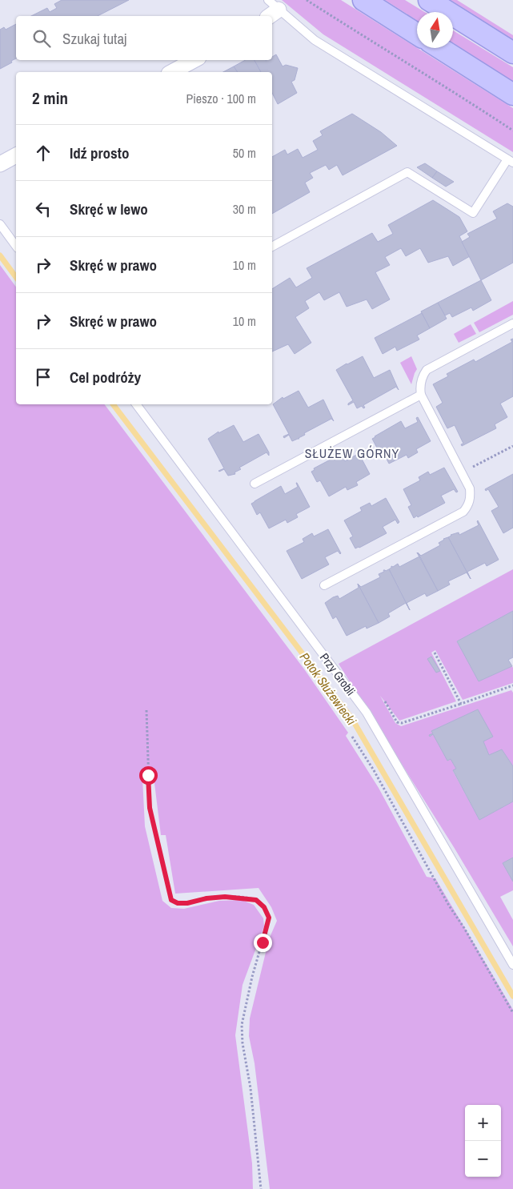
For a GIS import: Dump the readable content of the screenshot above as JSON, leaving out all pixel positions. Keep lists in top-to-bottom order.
{
  "streets": {
    "lane": ["Przy Grobli"]
  },
  "districts": ["SŁUŻEW GÓRNY"],
  "water": ["Potok Służewiecki"],
  "north": "top",
  "page": {
    "search": "Szukaj tutaj",
    "heading": ["2 min", "Pieszo · 100 m"],
    "list": [
      ["Idź prosto", "50 m"],
      ["Skręć w lewo", "30 m"],
      ["Skręć w prawo", "10 m"],
      ["Skręć w prawo", "10 m"],
      "Cel podróży"
    ],
    "map_buttons": ["+", "−"]
  }
}
